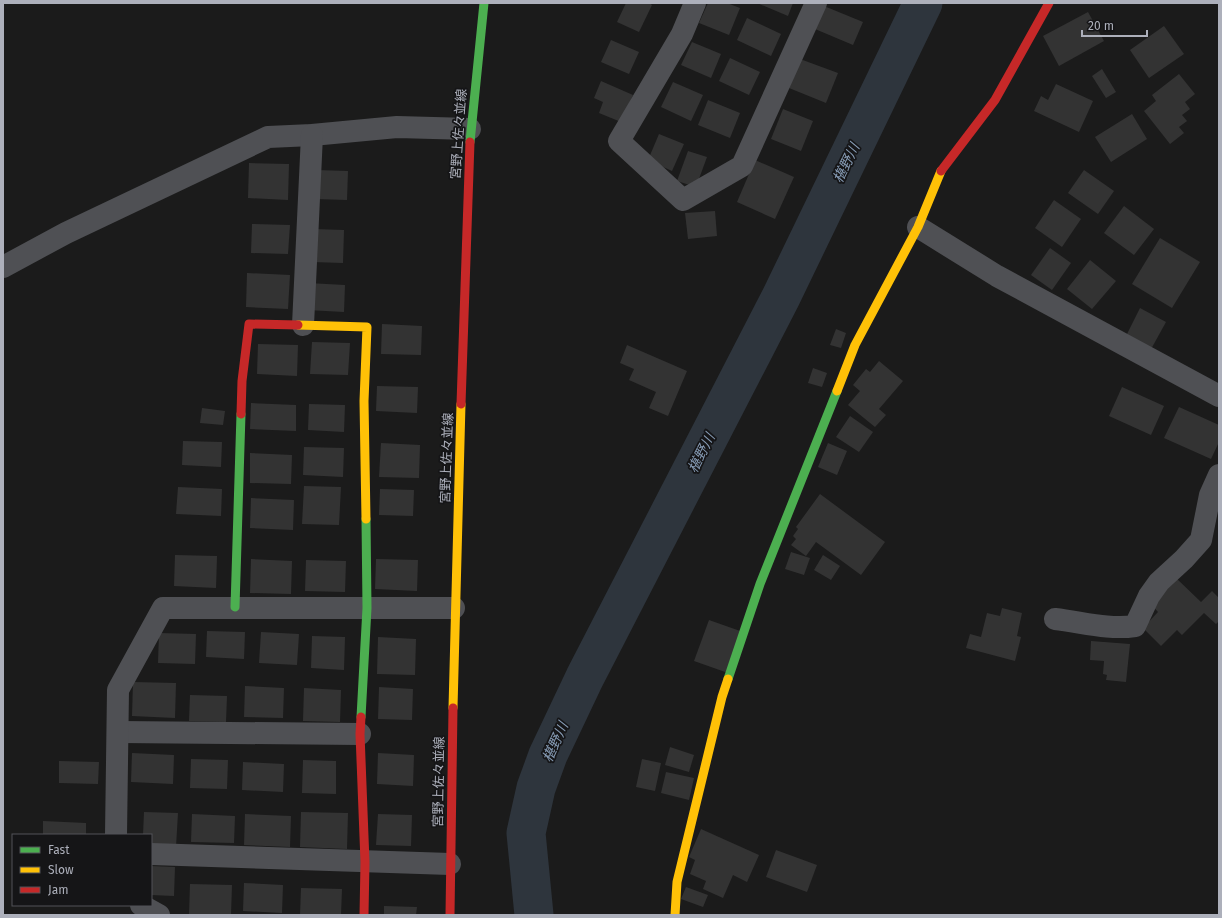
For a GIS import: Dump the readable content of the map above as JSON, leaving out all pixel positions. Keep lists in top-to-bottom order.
{
  "streets": {
    "street": ["宮野上佐々並線"]
  },
  "water": ["椹野川"],
  "legend": ["Fast", "Slow", "Jam"],
  "scale_bar": "20 m"
}
